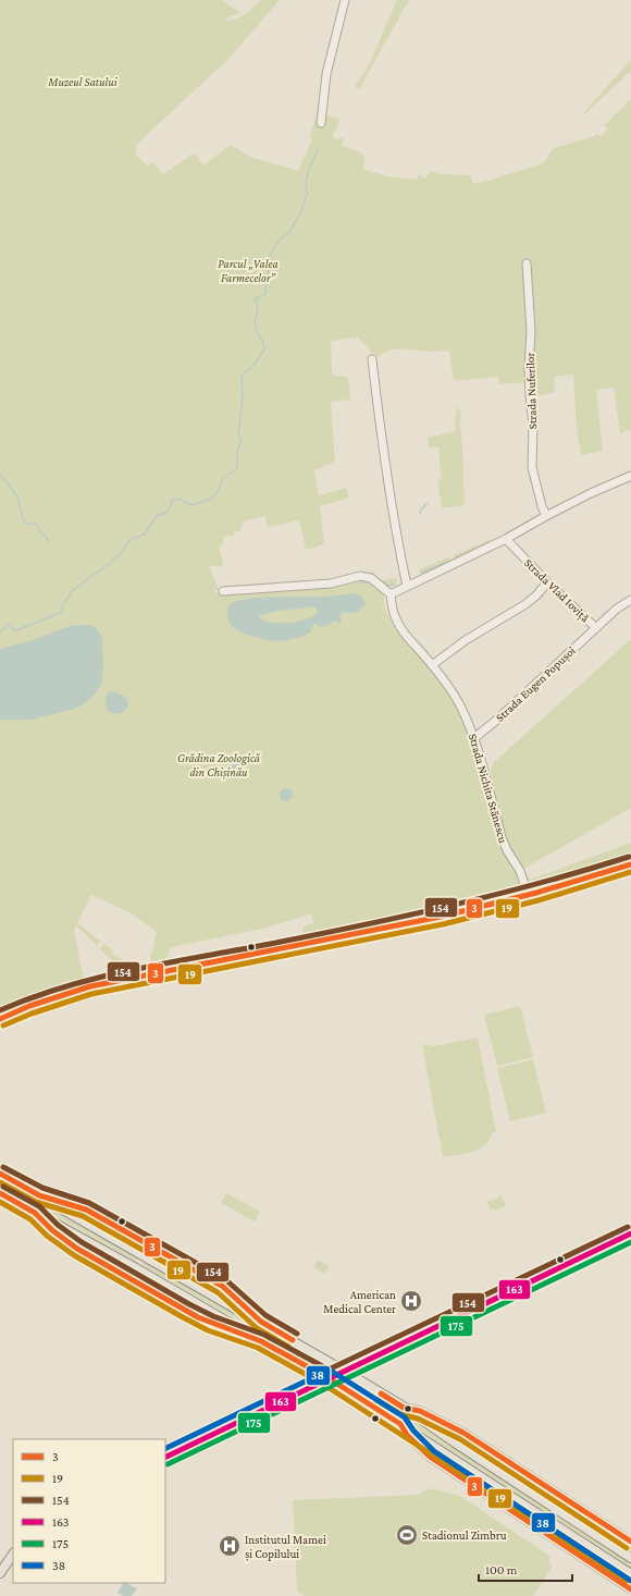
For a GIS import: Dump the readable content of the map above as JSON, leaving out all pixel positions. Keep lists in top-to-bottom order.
{
  "streets": {
    "street": [
      "Strada Nuferilor",
      "Strada Vlad Ioviță",
      "Strada Eugen Popușoi",
      "Strada Nichita Stănescu"
    ]
  },
  "crossings": [
    ["Strada Vlad Ioviță", "Strada Eugen Popușoi"],
    ["Strada Eugen Popușoi", "Strada Nichita Stănescu"]
  ],
  "parks": ["Muzeul Satului", "Parcul „Valea Farmecelor”", "Grădina Zoologică din Chișinău"],
  "places": {
    "hospital": ["American Medical Center", "Institutul Mamei și Copilului"],
    "sports": ["Stadionul Zimbru"]
  },
  "lines": [
    "transit line 154",
    "transit line 3",
    "transit line 19",
    "transit line 163",
    "transit line 175",
    "transit line 38"
  ],
  "legend": [
    "3",
    "19",
    "154",
    "163",
    "175",
    "38"
  ],
  "scale_bar": "100 m"
}
